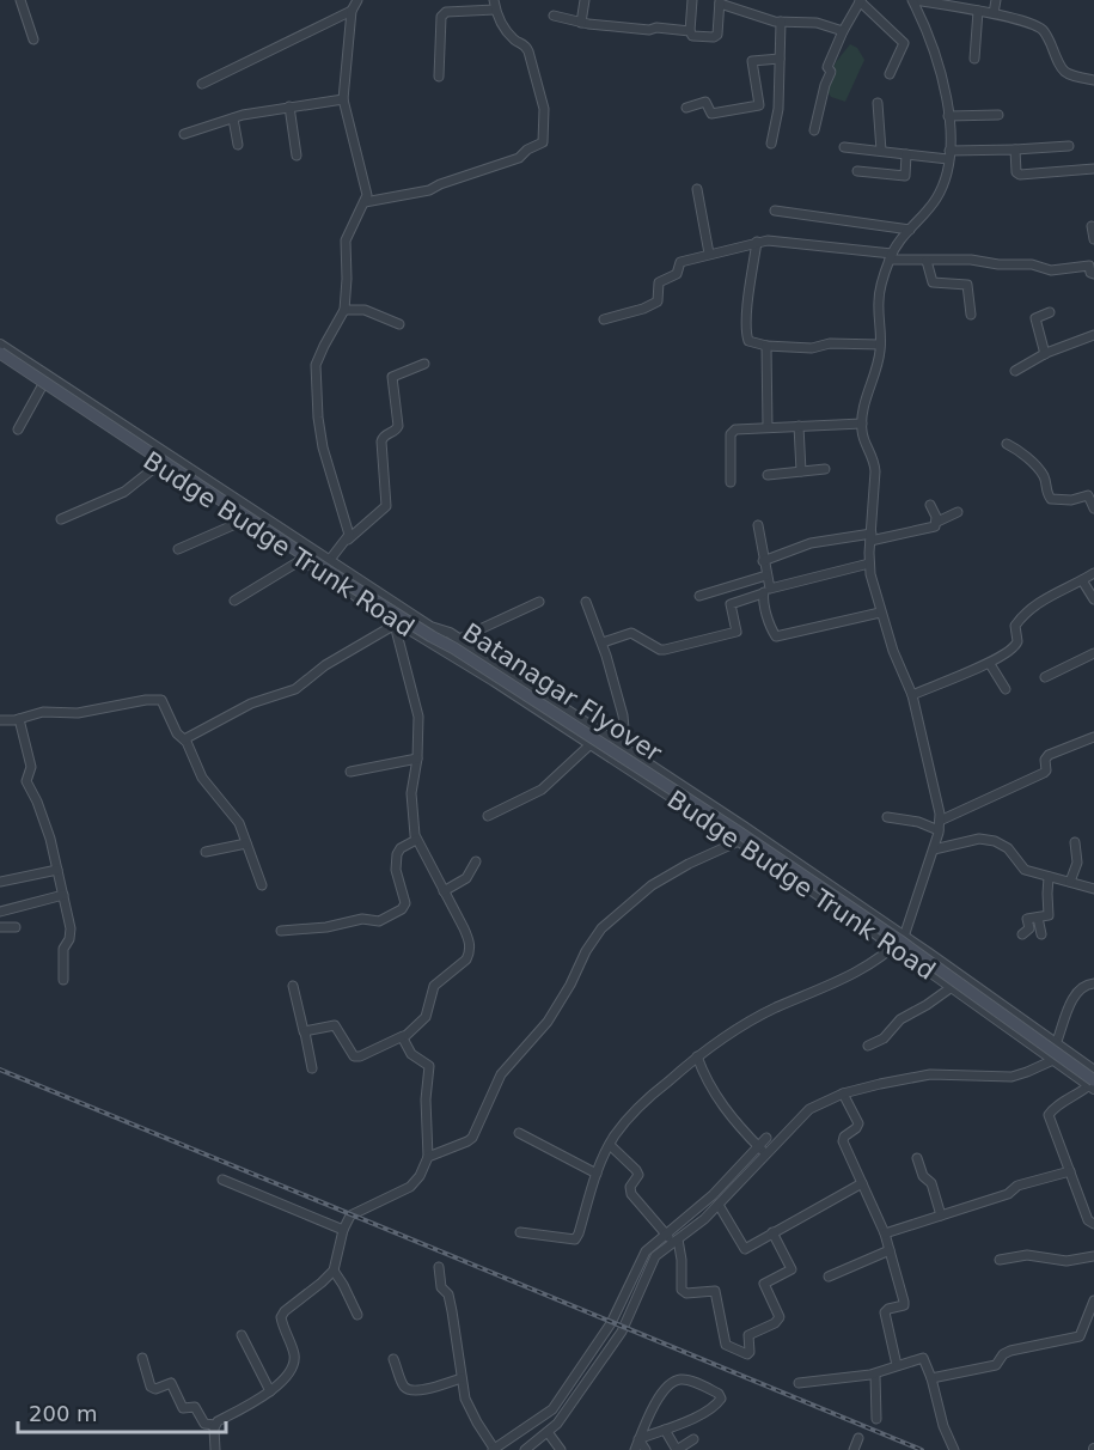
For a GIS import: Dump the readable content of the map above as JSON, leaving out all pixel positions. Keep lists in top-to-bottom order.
{
  "streets": {
    "main road": ["Batanagar Flyover"],
    "street": ["Budge Budge Trunk Road"]
  },
  "crossings": [
    ["Budge Budge Trunk Road", "Batanagar Flyover"]
  ],
  "scale_bar": "200 m"
}
